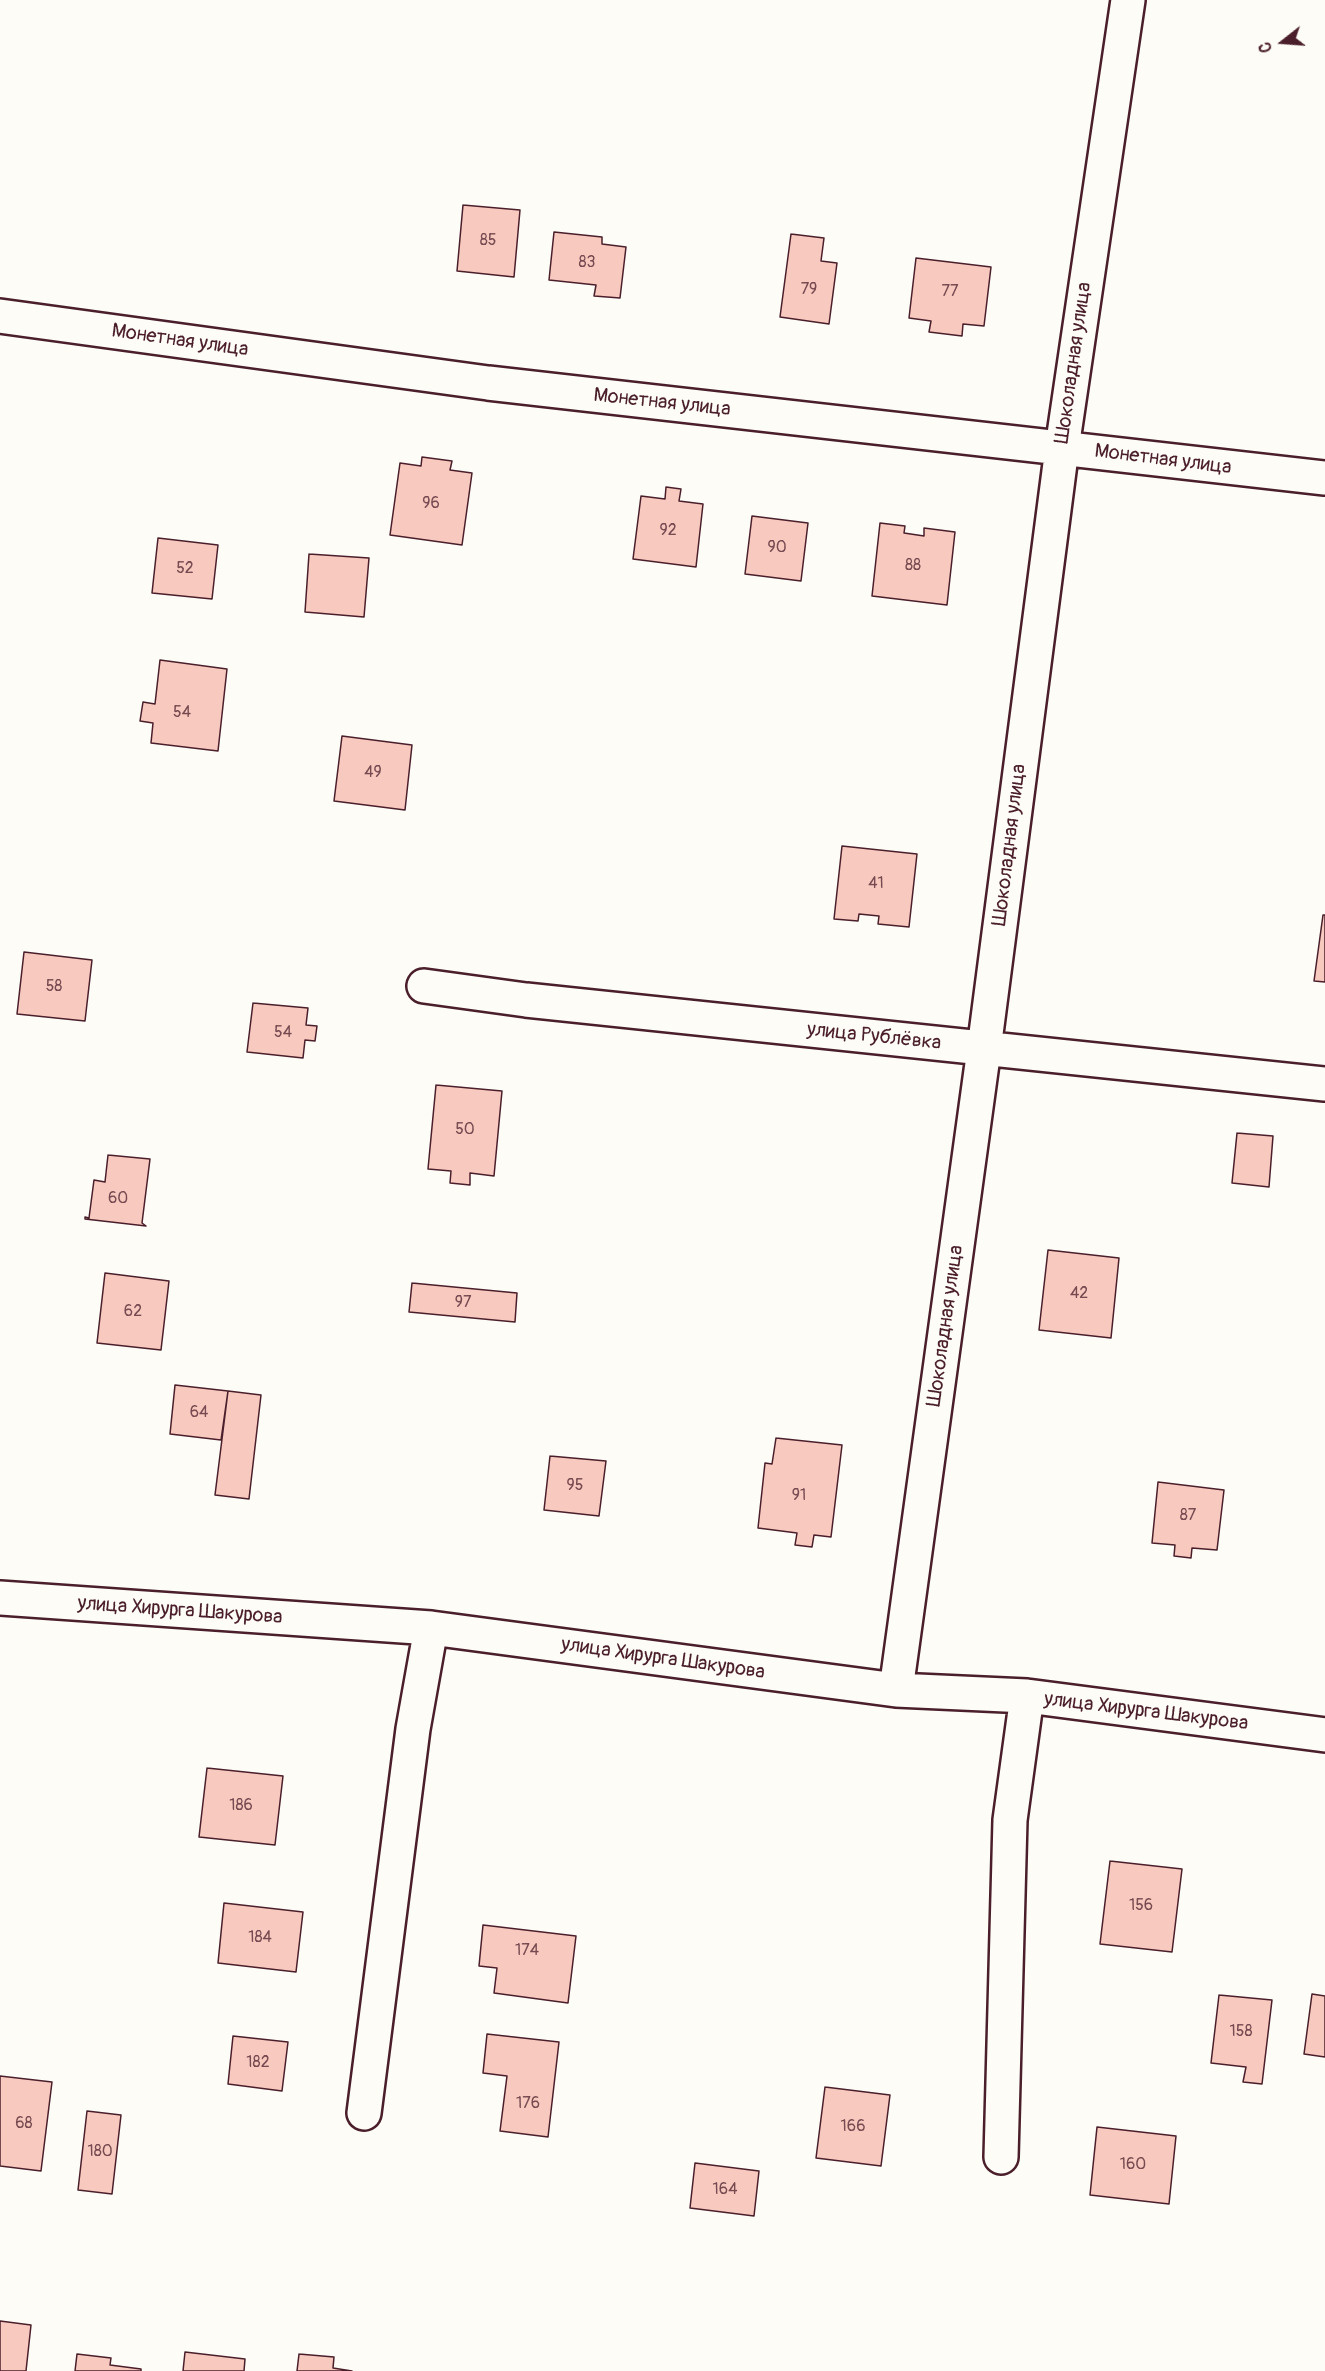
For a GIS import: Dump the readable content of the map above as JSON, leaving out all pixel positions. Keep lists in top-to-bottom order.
{
  "streets": {
    "street": [
      "Монетная улица",
      "Шоколадная улица",
      "улица Рублёвка",
      "улица Хирурга Шакурова"
    ]
  },
  "crossings": [
    ["Монетная улица", "Шоколадная улица"],
    ["Шоколадная улица", "улица Рублёвка"],
    ["Шоколадная улица", "улица Хирурга Шакурова"]
  ],
  "house_numbers": [
    "85",
    "83",
    "79",
    "77",
    "96",
    "92",
    "90",
    "88",
    "52",
    "54",
    "49",
    "41",
    "58",
    "54",
    "50",
    "60",
    "42",
    "97",
    "62",
    "64",
    "95",
    "91",
    "87",
    "186",
    "156",
    "184",
    "174",
    "158",
    "182",
    "176",
    "68",
    "166",
    "180",
    "160",
    "164"
  ],
  "north": "left"
}
